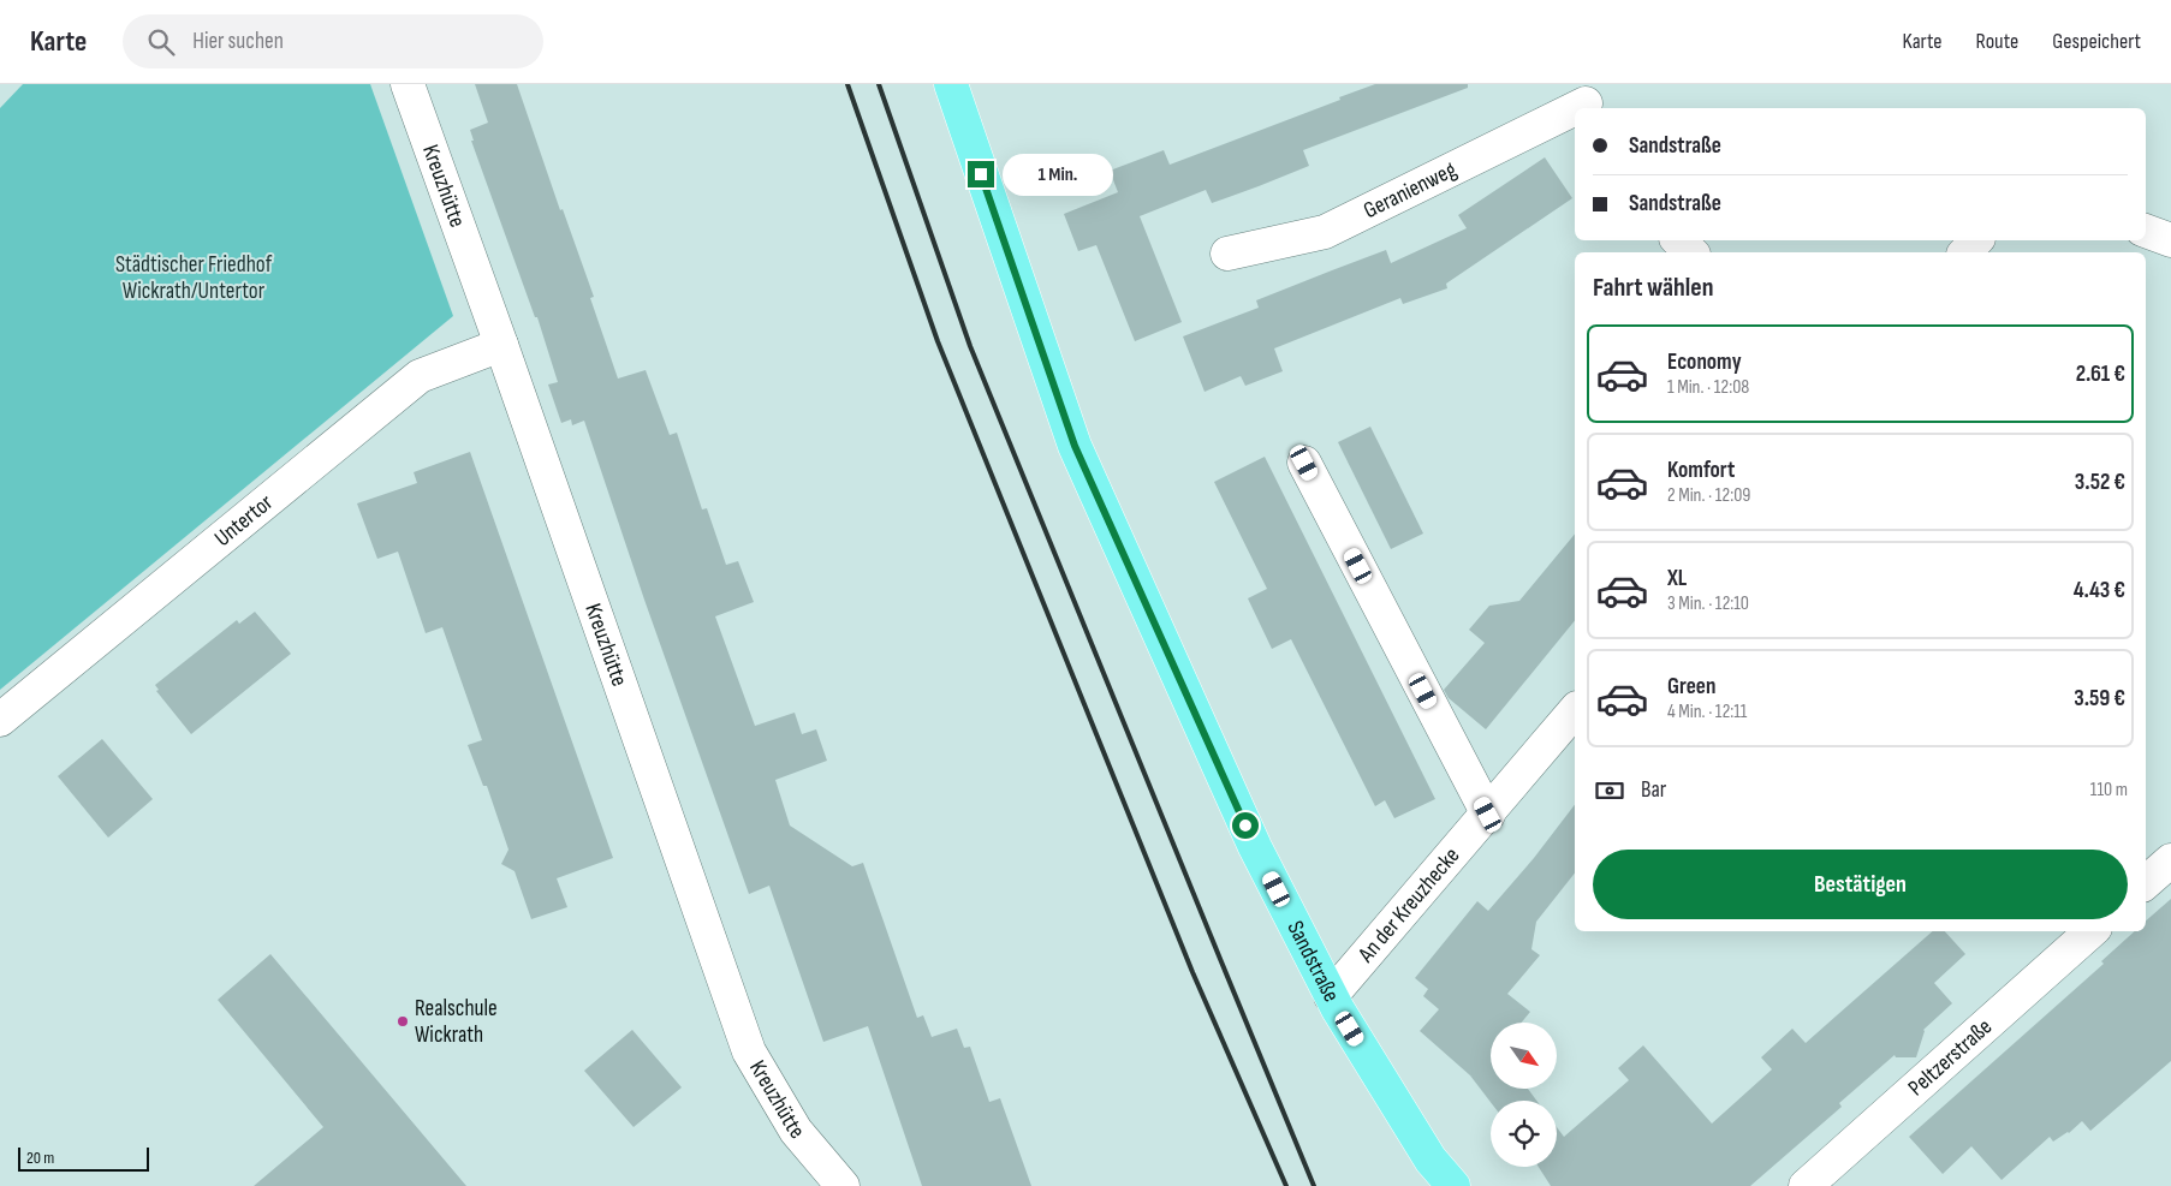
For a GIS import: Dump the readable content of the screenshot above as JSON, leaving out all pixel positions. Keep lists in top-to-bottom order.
{
  "streets": {
    "main road": ["Sandstraße"],
    "street": [
      "Kreuzhütte",
      "Geranienweg",
      "Untertor",
      "An der Kreuzhecke",
      "Peltzerstraße"
    ]
  },
  "crossings": [
    ["Kreuzhütte", "Untertor"],
    ["An der Kreuzhecke", "Sandstraße"]
  ],
  "parks": ["Städtischer Friedhof Wickrath/Untertor"],
  "places": ["Realschule Wickrath"],
  "scale_bar": "20 m",
  "north": "bottom right",
  "page": {
    "header": "Karte",
    "search": "Hier suchen",
    "nav": ["Karte", "Route", "Gespeichert"],
    "banner": ["Sandstraße", "Sandstraße"],
    "bubble": "1 Min.",
    "heading": "Fahrt wählen",
    "list": [
      {
        "name": "Economy",
        "note": "1 Min. · 12:08",
        "value": "2.61 €"
      },
      {
        "name": "Komfort",
        "note": "2 Min. · 12:09",
        "value": "3.52 €"
      },
      {
        "name": "XL",
        "note": "3 Min. · 12:10",
        "value": "4.43 €"
      },
      {
        "name": "Green",
        "note": "4 Min. · 12:11",
        "value": "3.59 €"
      }
    ],
    "pay": ["Bar", "110 m"],
    "buttons": "Bestätigen",
    "scale": "20 m"
  }
}
